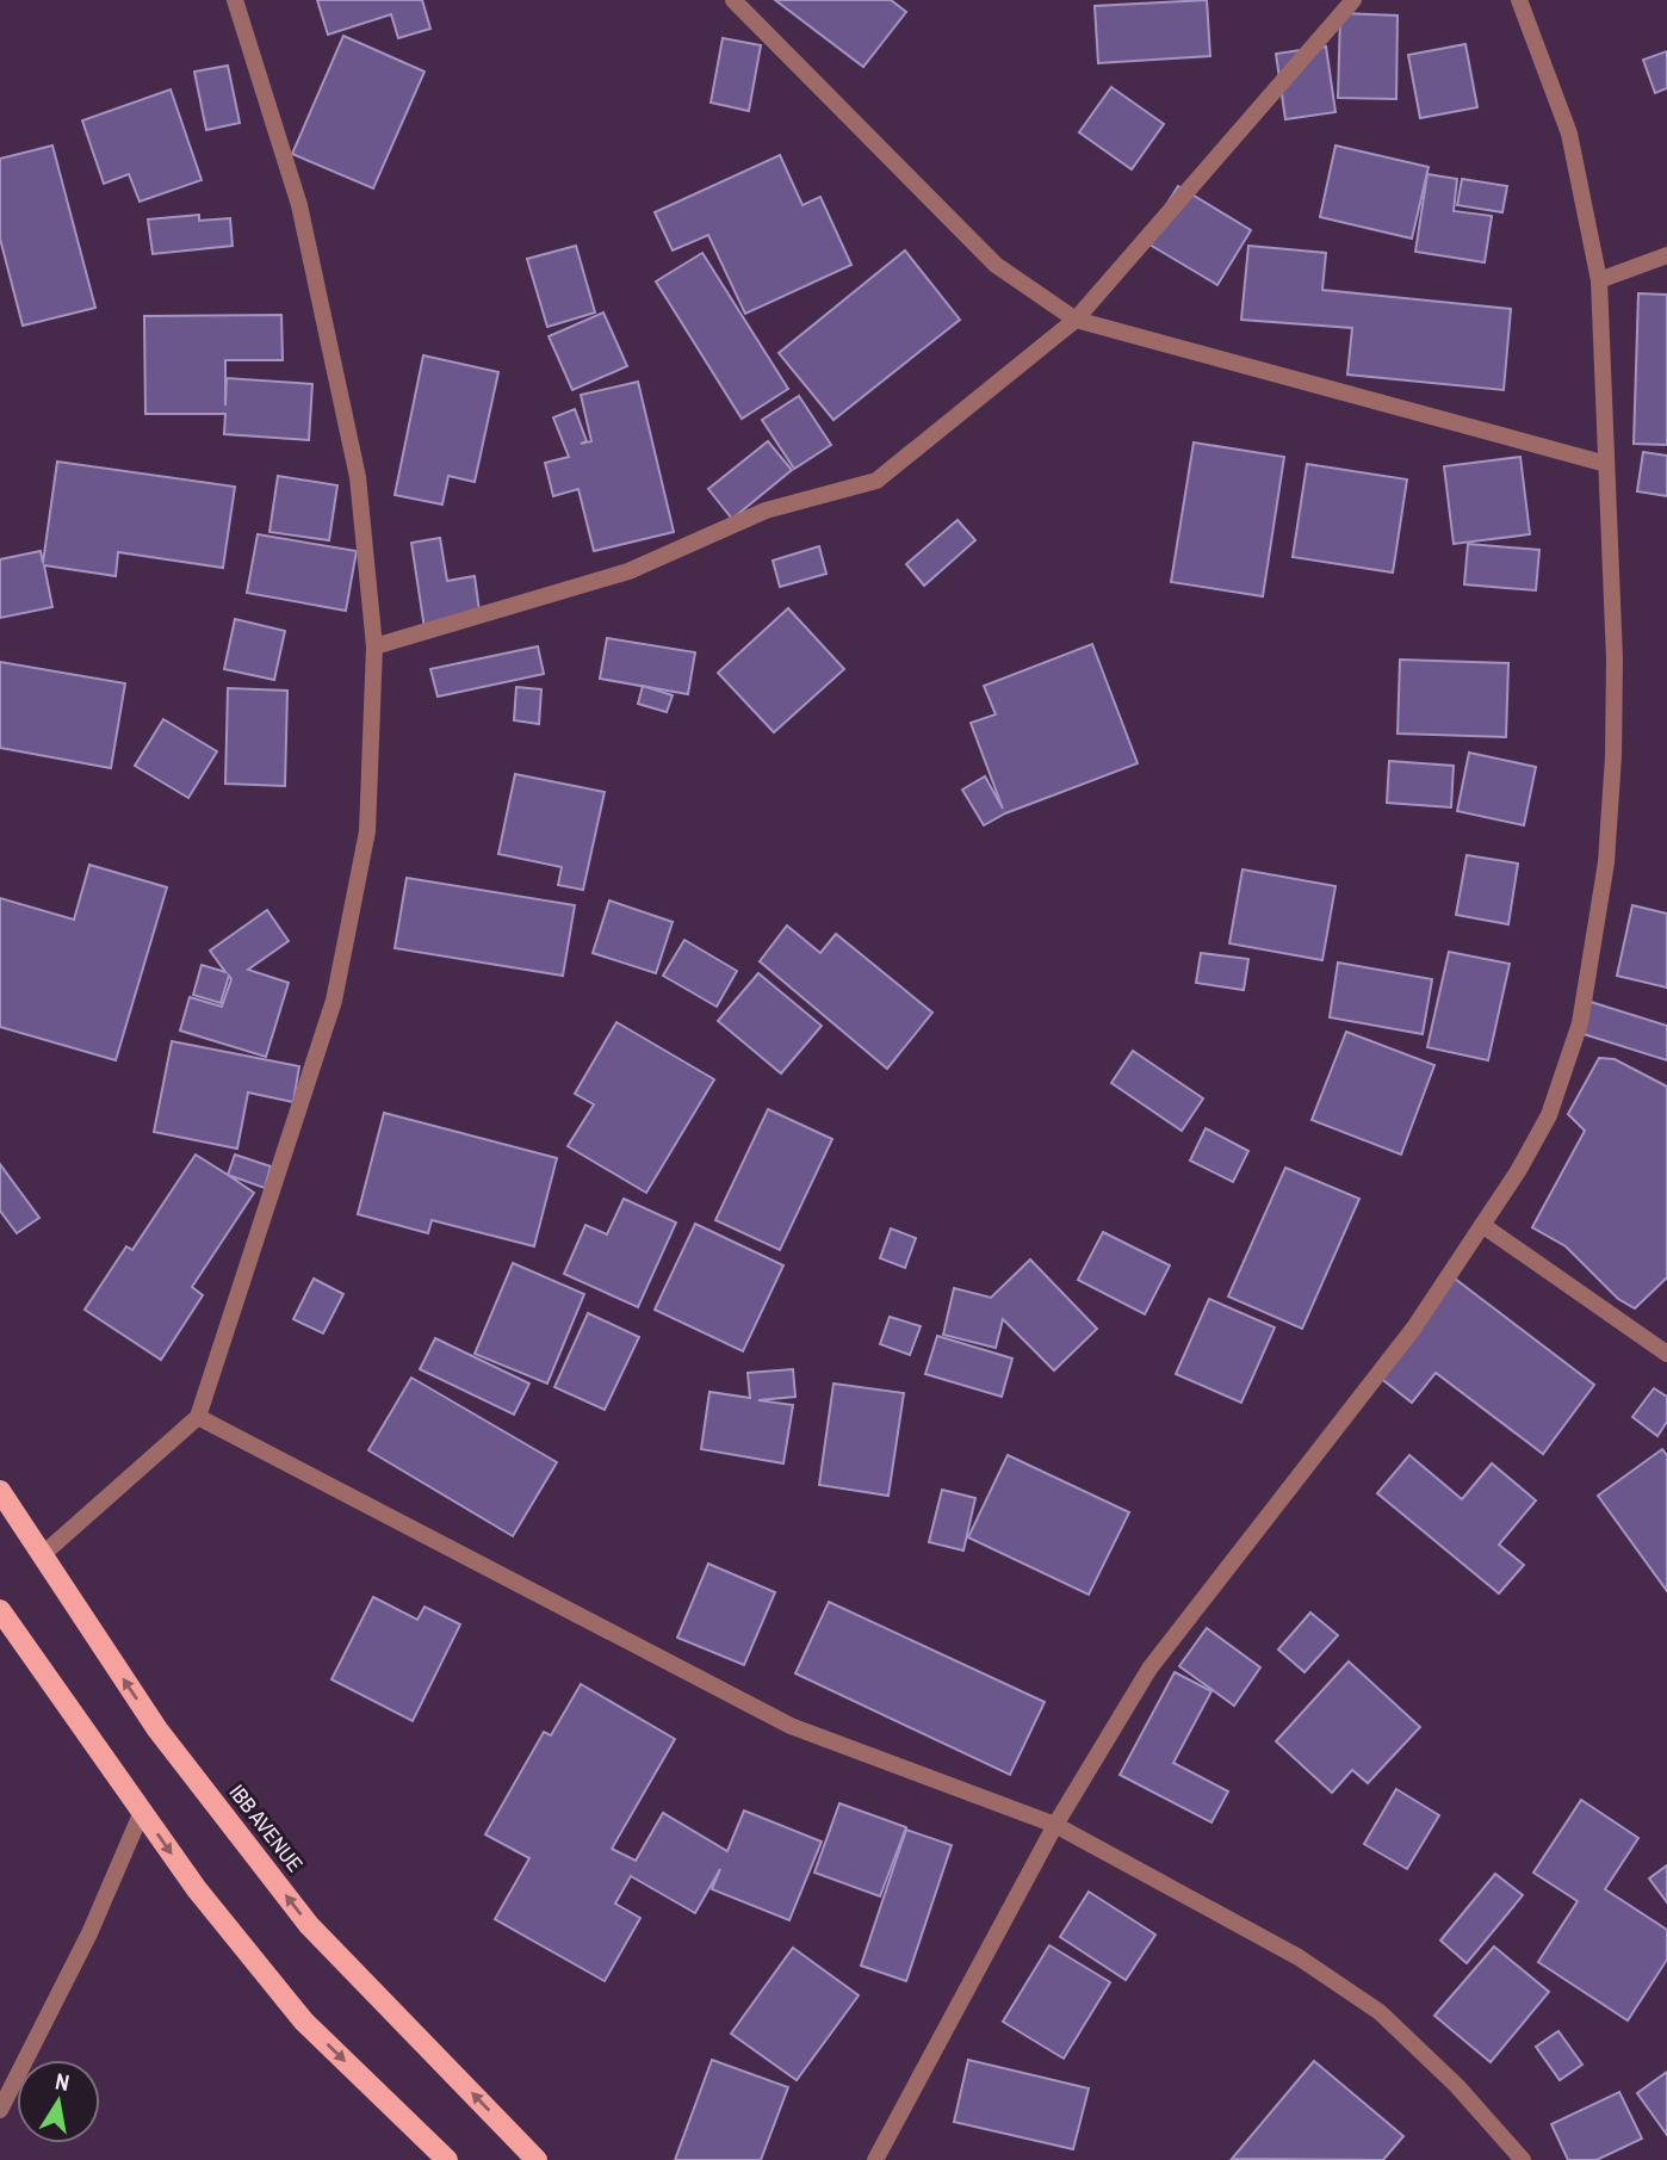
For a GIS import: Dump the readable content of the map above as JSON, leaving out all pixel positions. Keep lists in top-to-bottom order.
{
  "streets": {
    "main road": ["IBB AVENUE"]
  },
  "north": "top"
}
